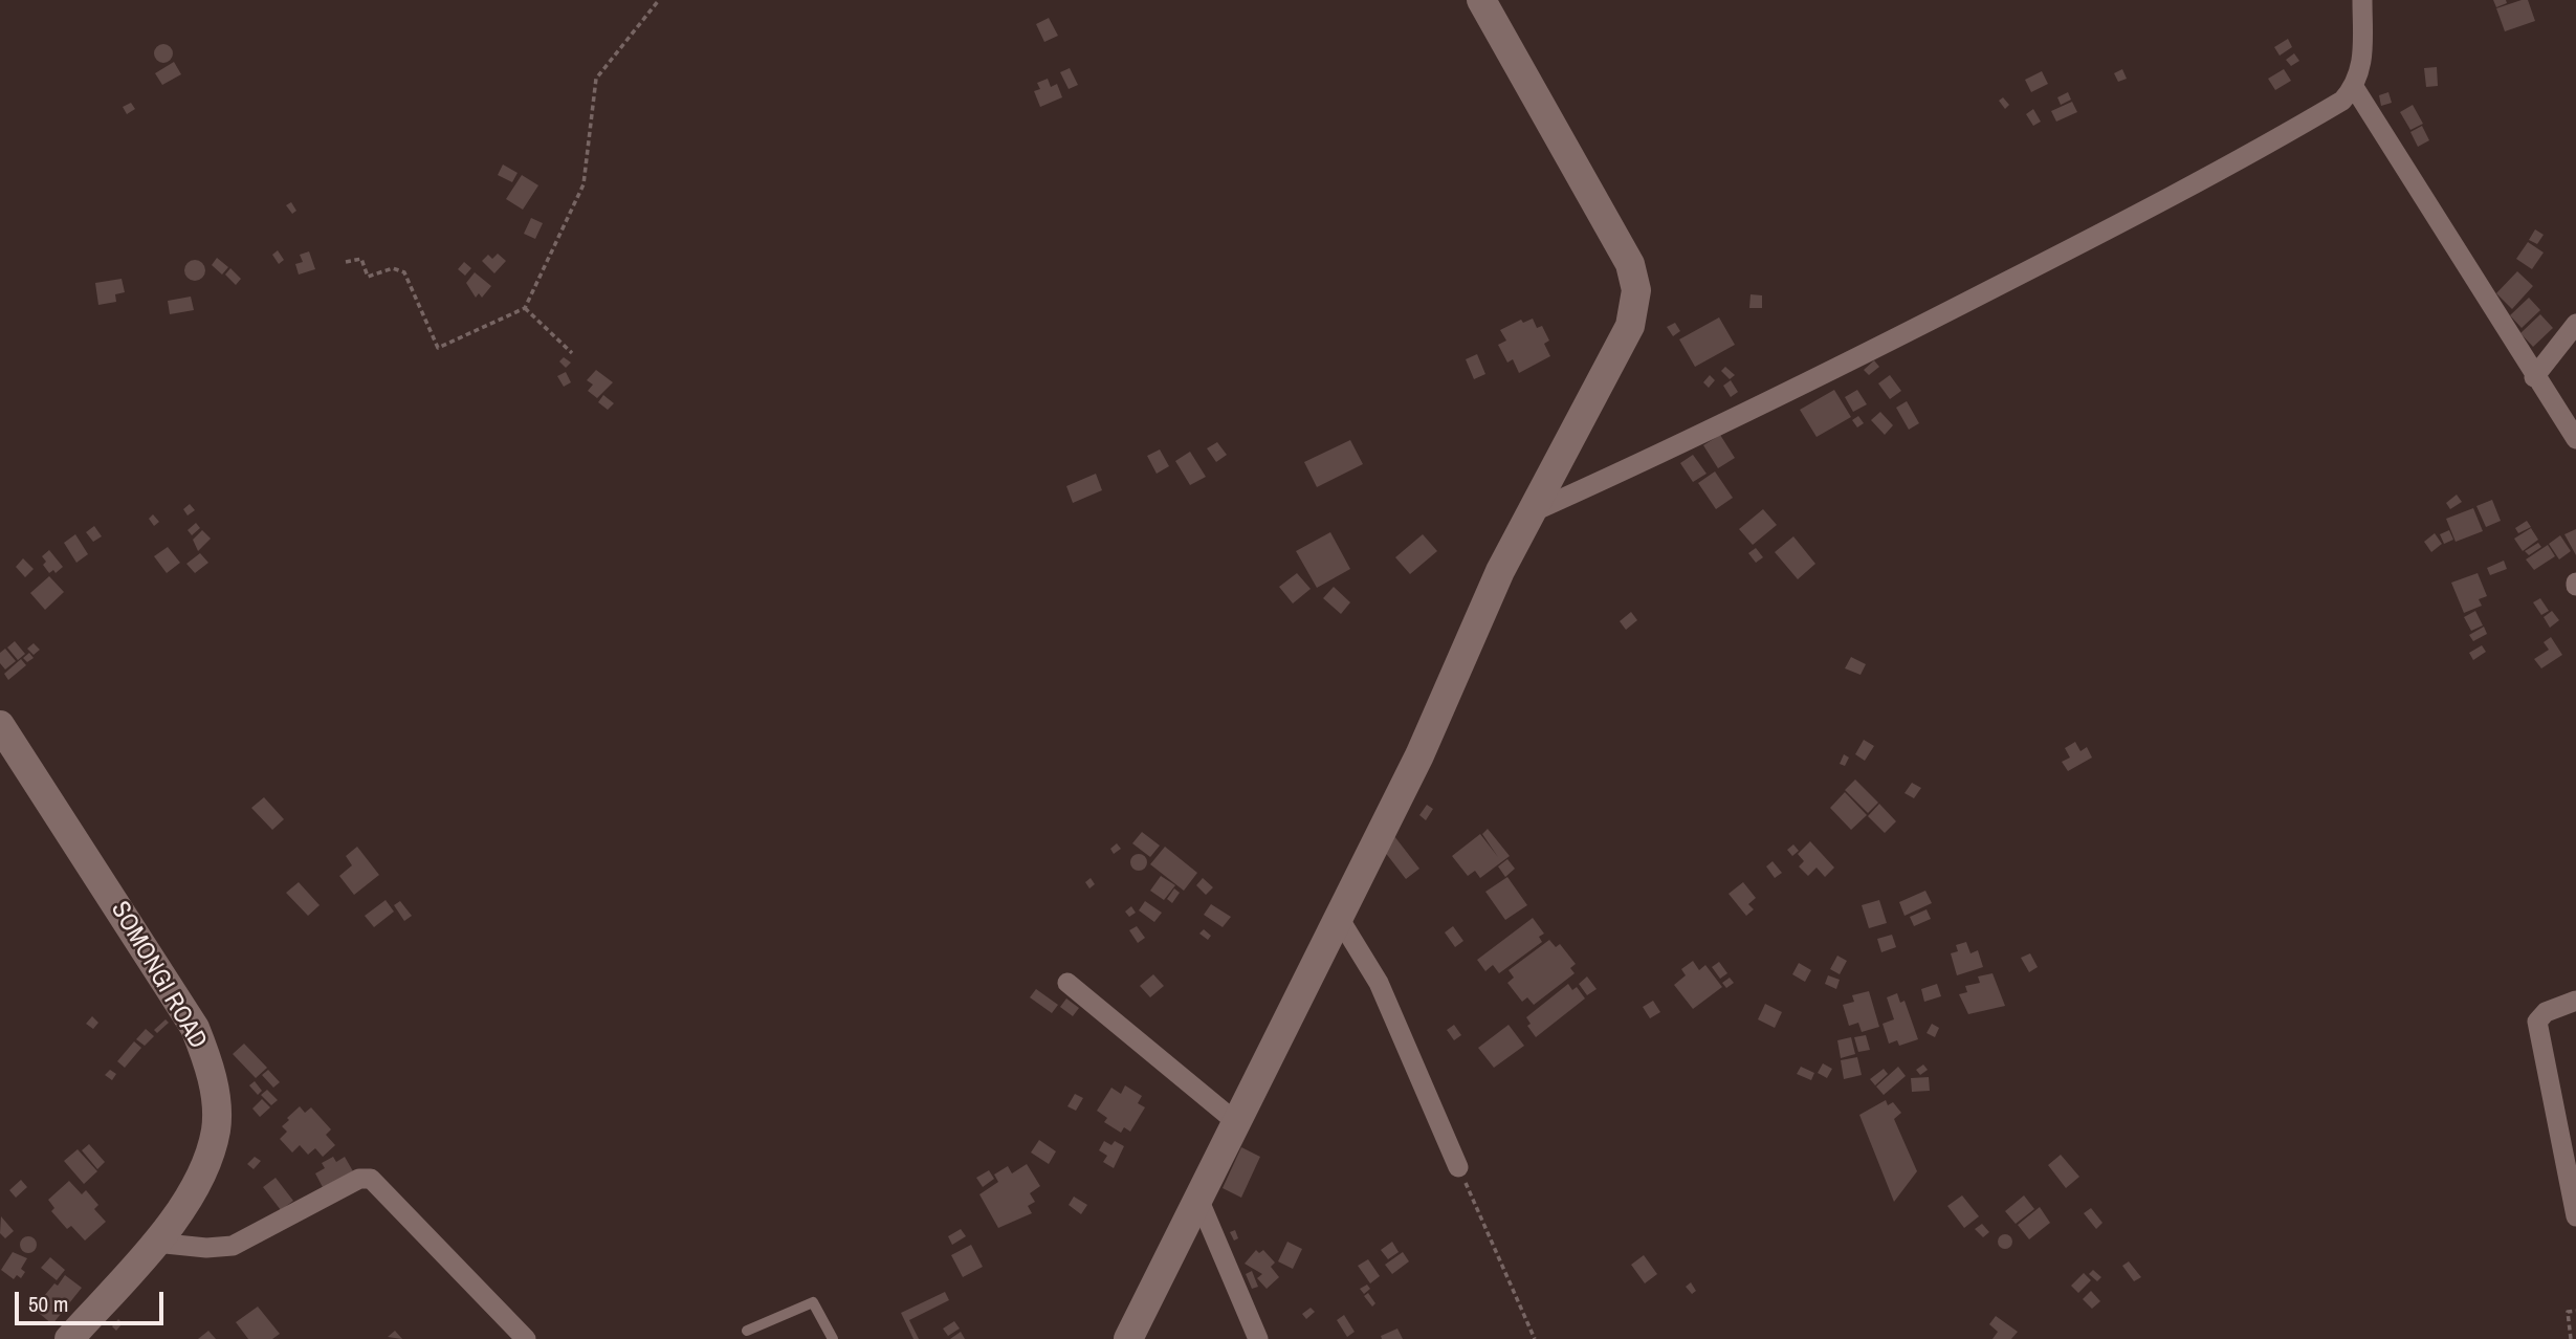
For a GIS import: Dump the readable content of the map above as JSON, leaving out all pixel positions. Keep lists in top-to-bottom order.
{
  "streets": {
    "street": ["SOMONGI ROAD"]
  },
  "scale_bar": "50 m"
}
